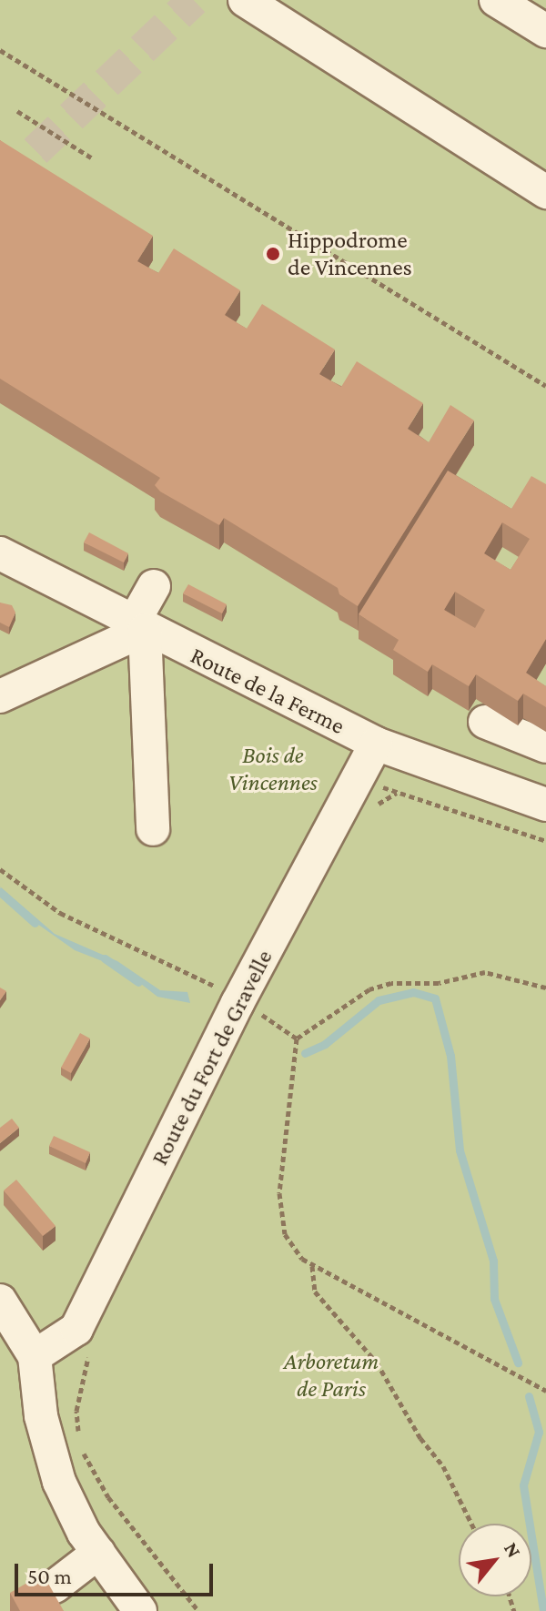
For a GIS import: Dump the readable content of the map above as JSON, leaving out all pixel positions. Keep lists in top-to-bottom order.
{
  "streets": {
    "street": ["Route de la Ferme", "Route du Fort de Gravelle"]
  },
  "crossings": [
    ["Route de la Ferme", "Route du Fort de Gravelle"]
  ],
  "parks": ["Bois de Vincennes", "Arboretum de Paris"],
  "places": ["Hippodrome de Vincennes"],
  "scale_bar": "50 m",
  "north": "top right"
}
